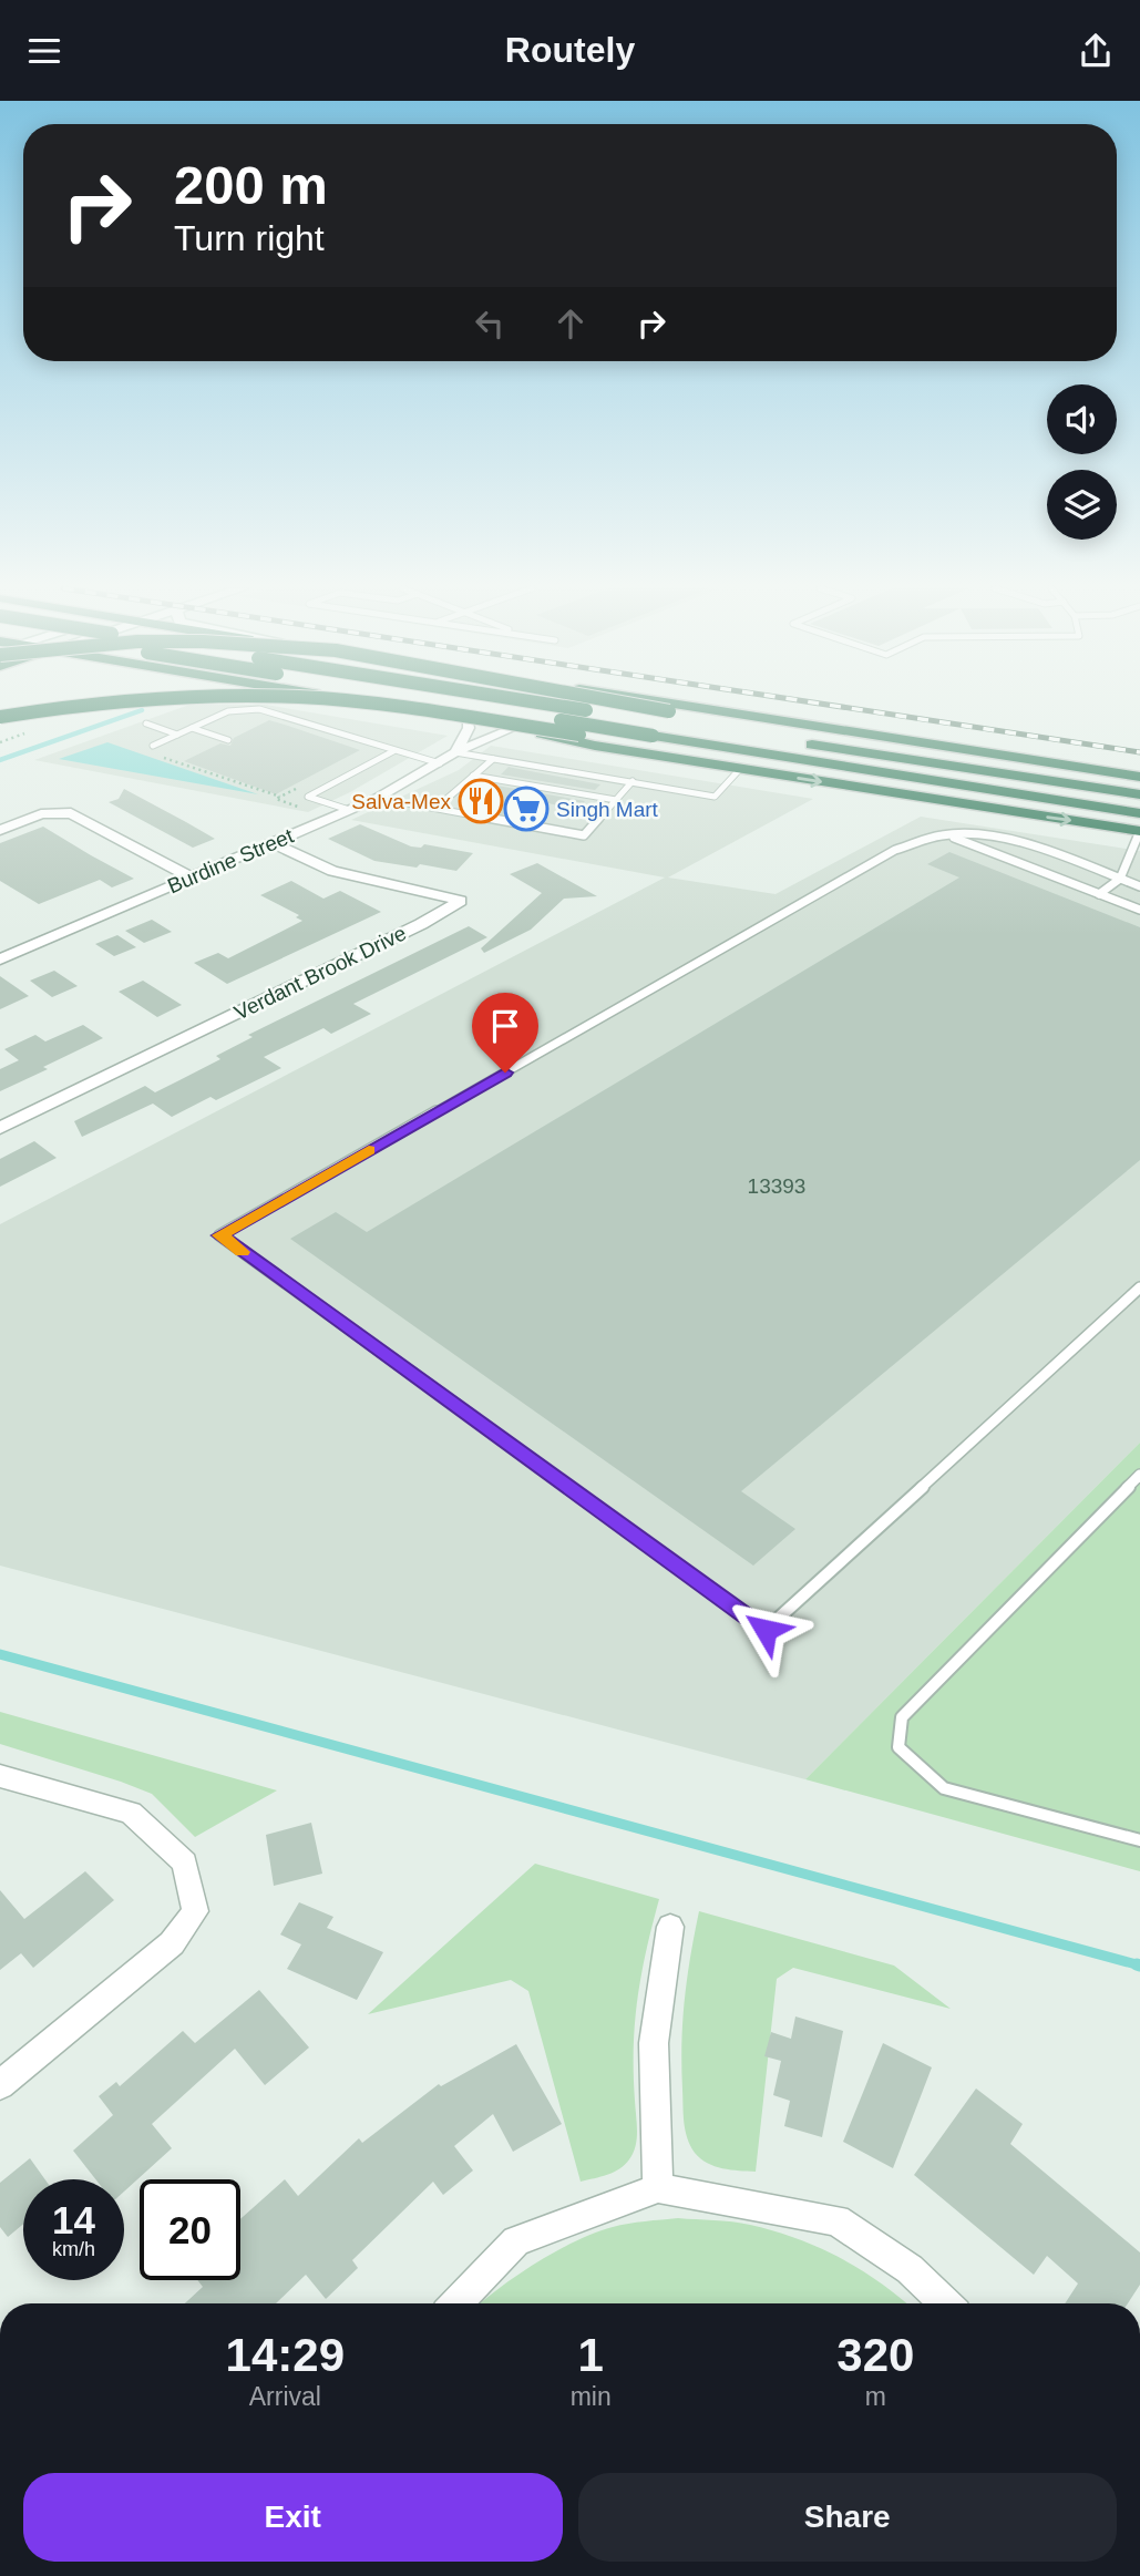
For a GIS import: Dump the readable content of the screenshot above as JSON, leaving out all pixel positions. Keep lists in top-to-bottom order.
{
  "streets": {
    "street": ["Burdine Street", "Verdant Brook Drive"]
  },
  "crossings": [
    ["Burdine Street", "Verdant Brook Drive"]
  ],
  "places": {
    "restaurant": ["Salva-Mex"],
    "supermarket": ["Singh Mart"]
  },
  "house_numbers": ["13393"],
  "page": {
    "header": "Routely",
    "turn": ["200 m", "Turn right"],
    "speed": "14 km/h",
    "limit": "20",
    "eta": [
      "14:29",
      "Arrival",
      "1",
      "min",
      "320",
      "m"
    ],
    "buttons": ["Exit", "Share"]
  }
}
